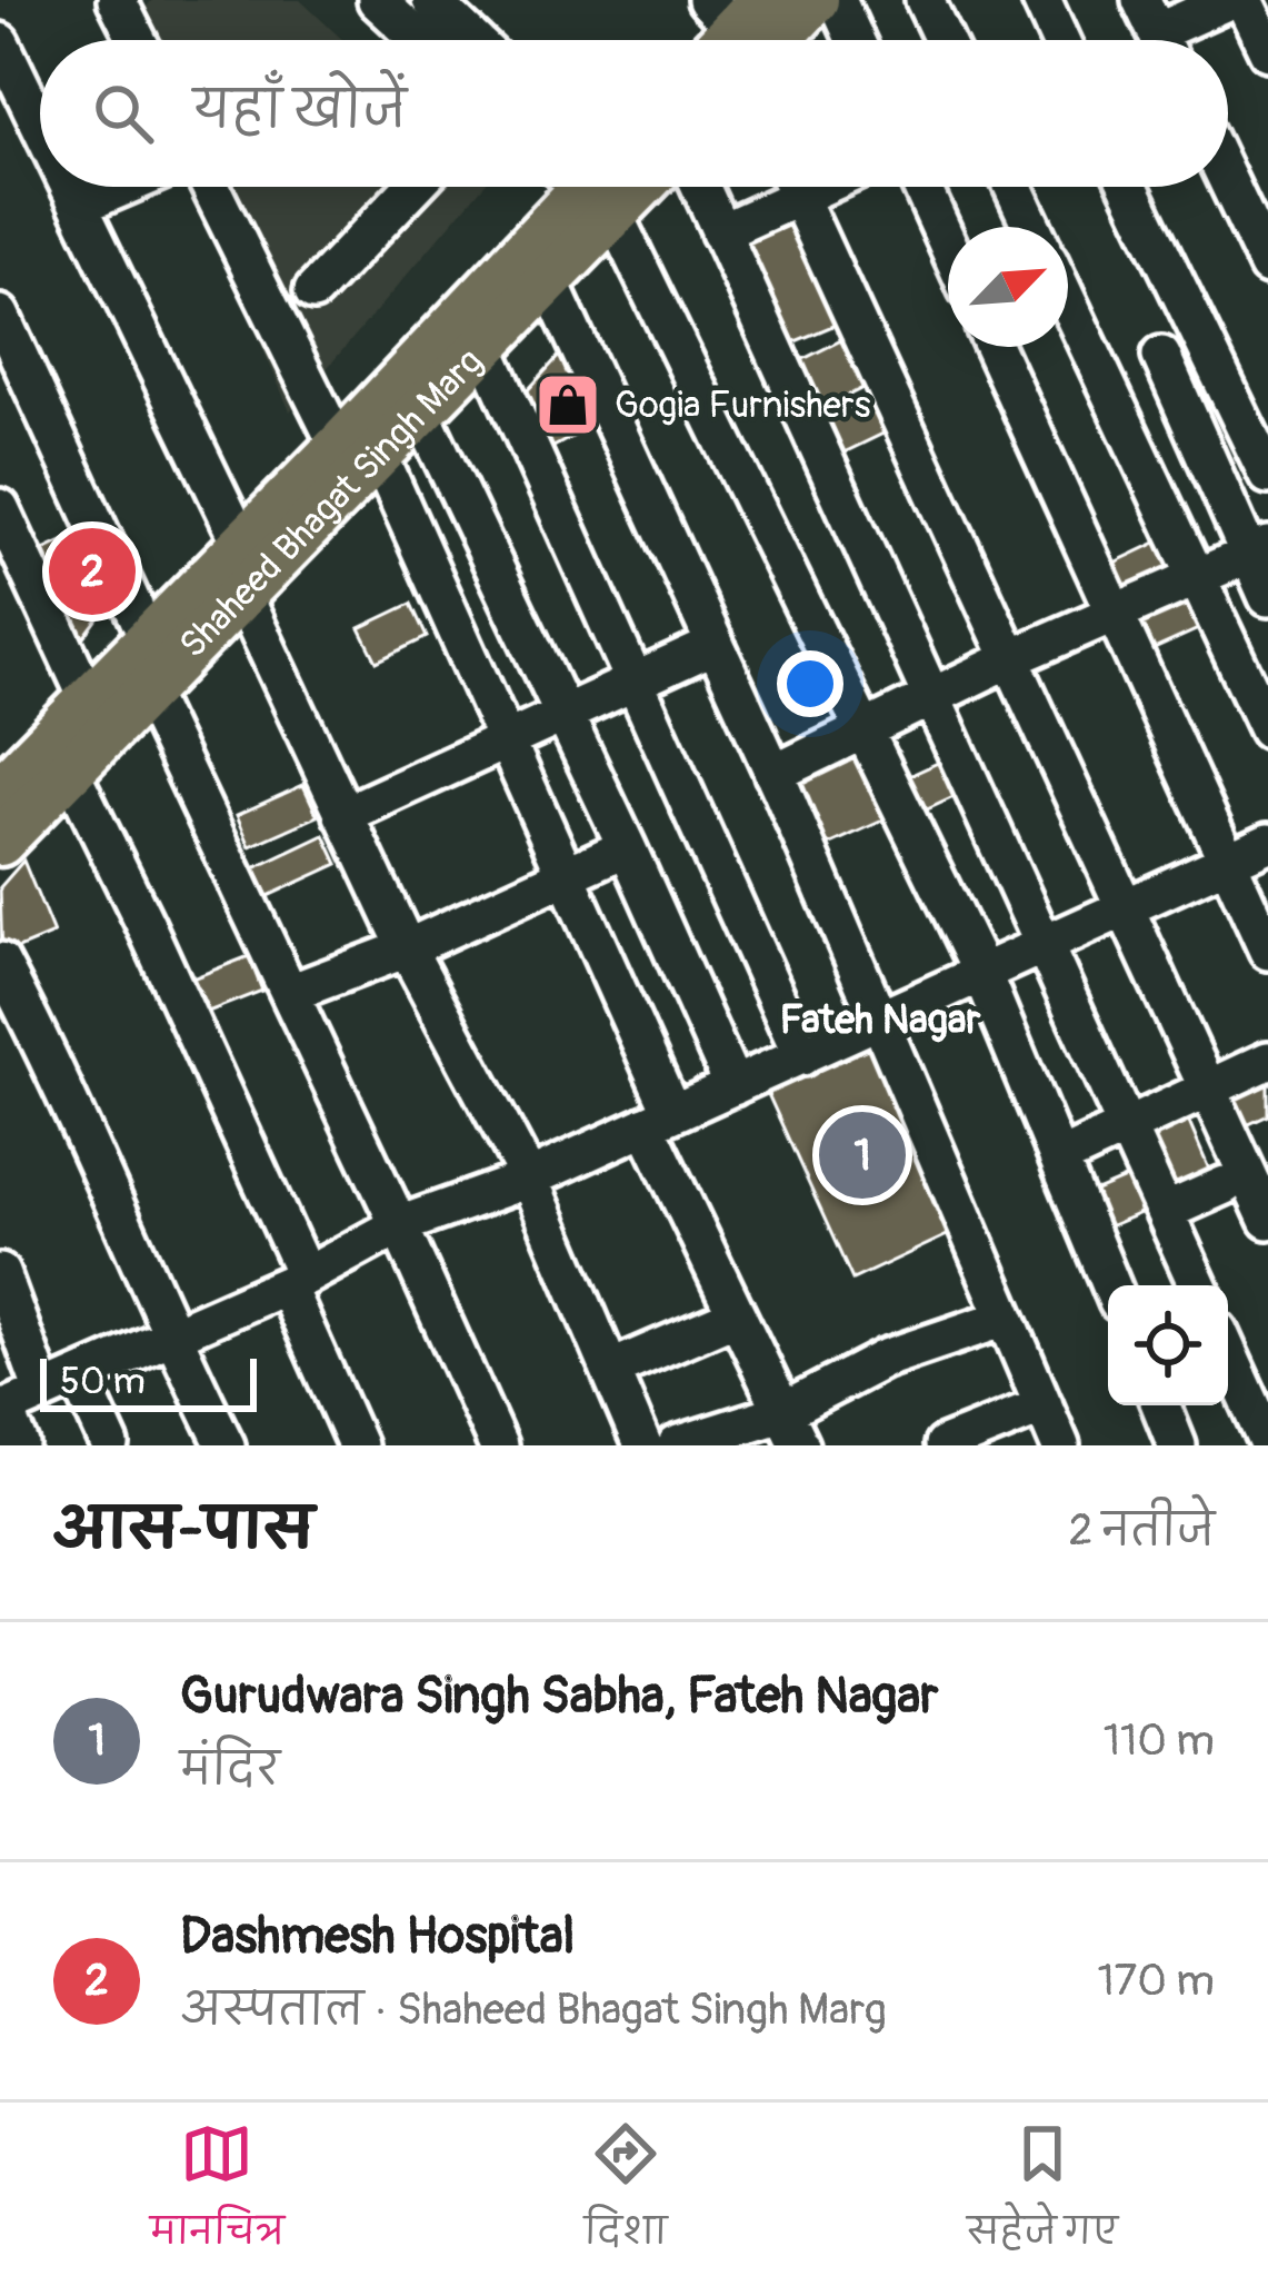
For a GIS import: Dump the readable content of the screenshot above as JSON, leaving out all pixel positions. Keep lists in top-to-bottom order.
{
  "streets": {
    "main road": ["Shaheed Bhagat Singh Marg"]
  },
  "districts": ["Fateh Nagar"],
  "places": {
    "shop": ["Gogia Furnishers"]
  },
  "scale_bar": "50 m",
  "north": "top right",
  "page": {
    "search": "यहाँ खोजें",
    "pins": ["2", "1"],
    "scale": "50 m",
    "heading": ["आस-पास", "2 नतीजे"],
    "list": [
      {
        "mark": "1",
        "name": "Gurudwara Singh Sabha, Fateh Nagar",
        "note": "मंदिर",
        "value": "110 m"
      },
      {
        "mark": "2",
        "name": "Dashmesh Hospital",
        "note": "अस्पताल · Shaheed Bhagat Singh Marg",
        "value": "170 m"
      }
    ],
    "nav": ["मानचित्र", "दिशा", "सहेजे गए"]
  }
}
